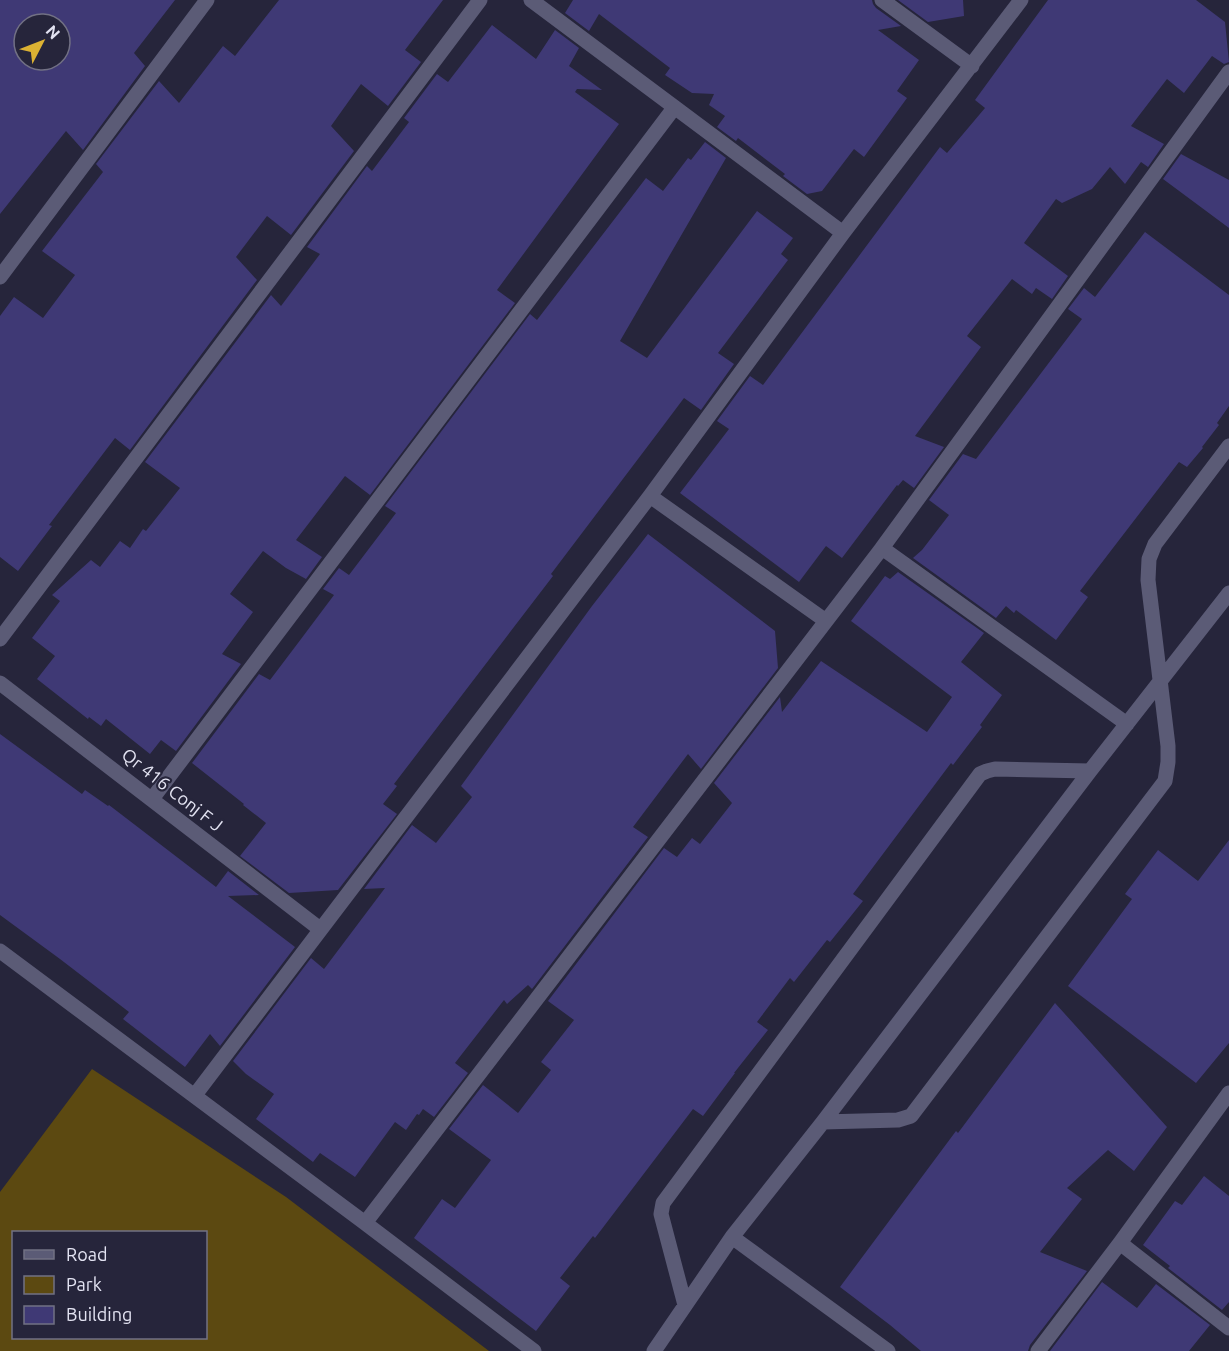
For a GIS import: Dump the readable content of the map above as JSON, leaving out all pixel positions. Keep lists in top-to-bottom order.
{
  "streets": {
    "street": ["Qr 416 Conj F J"]
  },
  "legend": ["Road", "Park", "Building"],
  "north": "top right"
}
